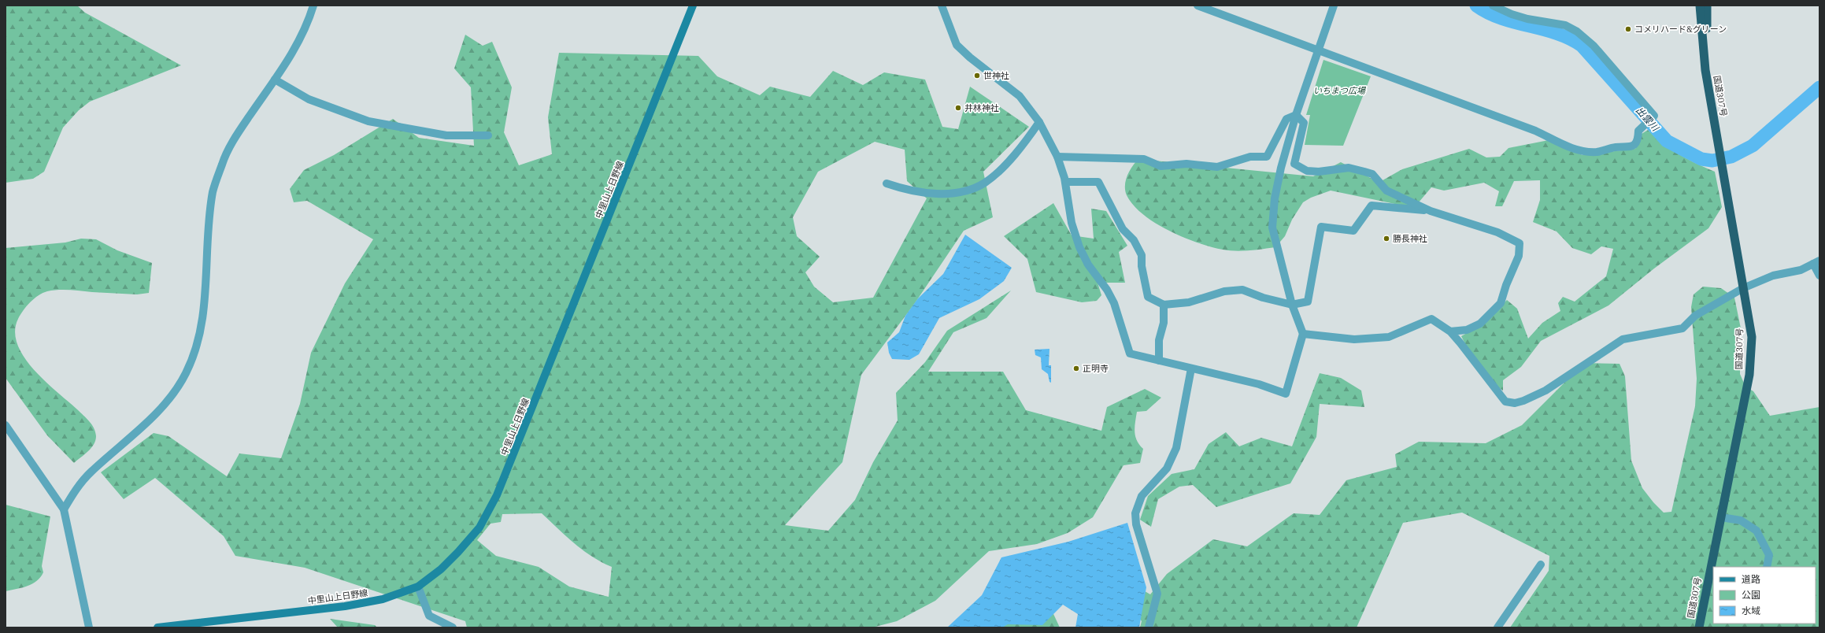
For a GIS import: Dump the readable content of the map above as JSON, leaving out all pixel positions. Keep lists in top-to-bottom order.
{
  "streets": {
    "highway": ["国道307号"],
    "main road": ["中里山上日野線"]
  },
  "water": ["出雲川"],
  "parks": ["いちまつ広場"],
  "places": [
    "コメリハード&グリーン",
    "世神社",
    "井林神社",
    "勝長神社",
    "正明寺"
  ],
  "legend": ["道路", "公園", "水域"]
}
